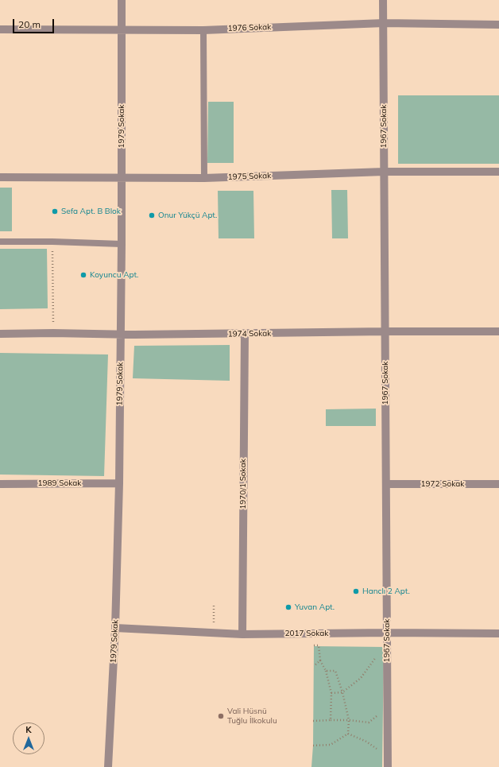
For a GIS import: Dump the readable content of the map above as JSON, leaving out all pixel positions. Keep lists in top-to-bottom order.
{
  "streets": {
    "street": [
      "1976 Sokak",
      "1979 Sokak",
      "1967 Sokak",
      "1975 Sokak",
      "1974 Sokak",
      "1989 Sokak",
      "1970/1 Sokak",
      "1972 Sokak",
      "2017 Sokak"
    ]
  },
  "crossings": [
    ["1976 Sokak", "1979 Sokak"],
    ["1976 Sokak", "1967 Sokak"],
    ["1979 Sokak", "1975 Sokak"],
    ["1979 Sokak", "1974 Sokak"],
    ["1979 Sokak", "1989 Sokak"],
    ["1979 Sokak", "2017 Sokak"],
    ["1967 Sokak", "1975 Sokak"],
    ["1967 Sokak", "1974 Sokak"],
    ["1967 Sokak", "1972 Sokak"],
    ["1967 Sokak", "2017 Sokak"],
    ["1974 Sokak", "1970/1 Sokak"],
    ["1970/1 Sokak", "2017 Sokak"]
  ],
  "places": [
    "Sefa Apt. B Blok",
    "Onur Yükçü Apt.",
    "Koyuncu Apt.",
    "Hanclı 2 Apt.",
    "Yuvan Apt.",
    "Vali Hüsnü Tuğlu İlkokulu"
  ],
  "scale_bar": "20 m",
  "north": "top"
}
